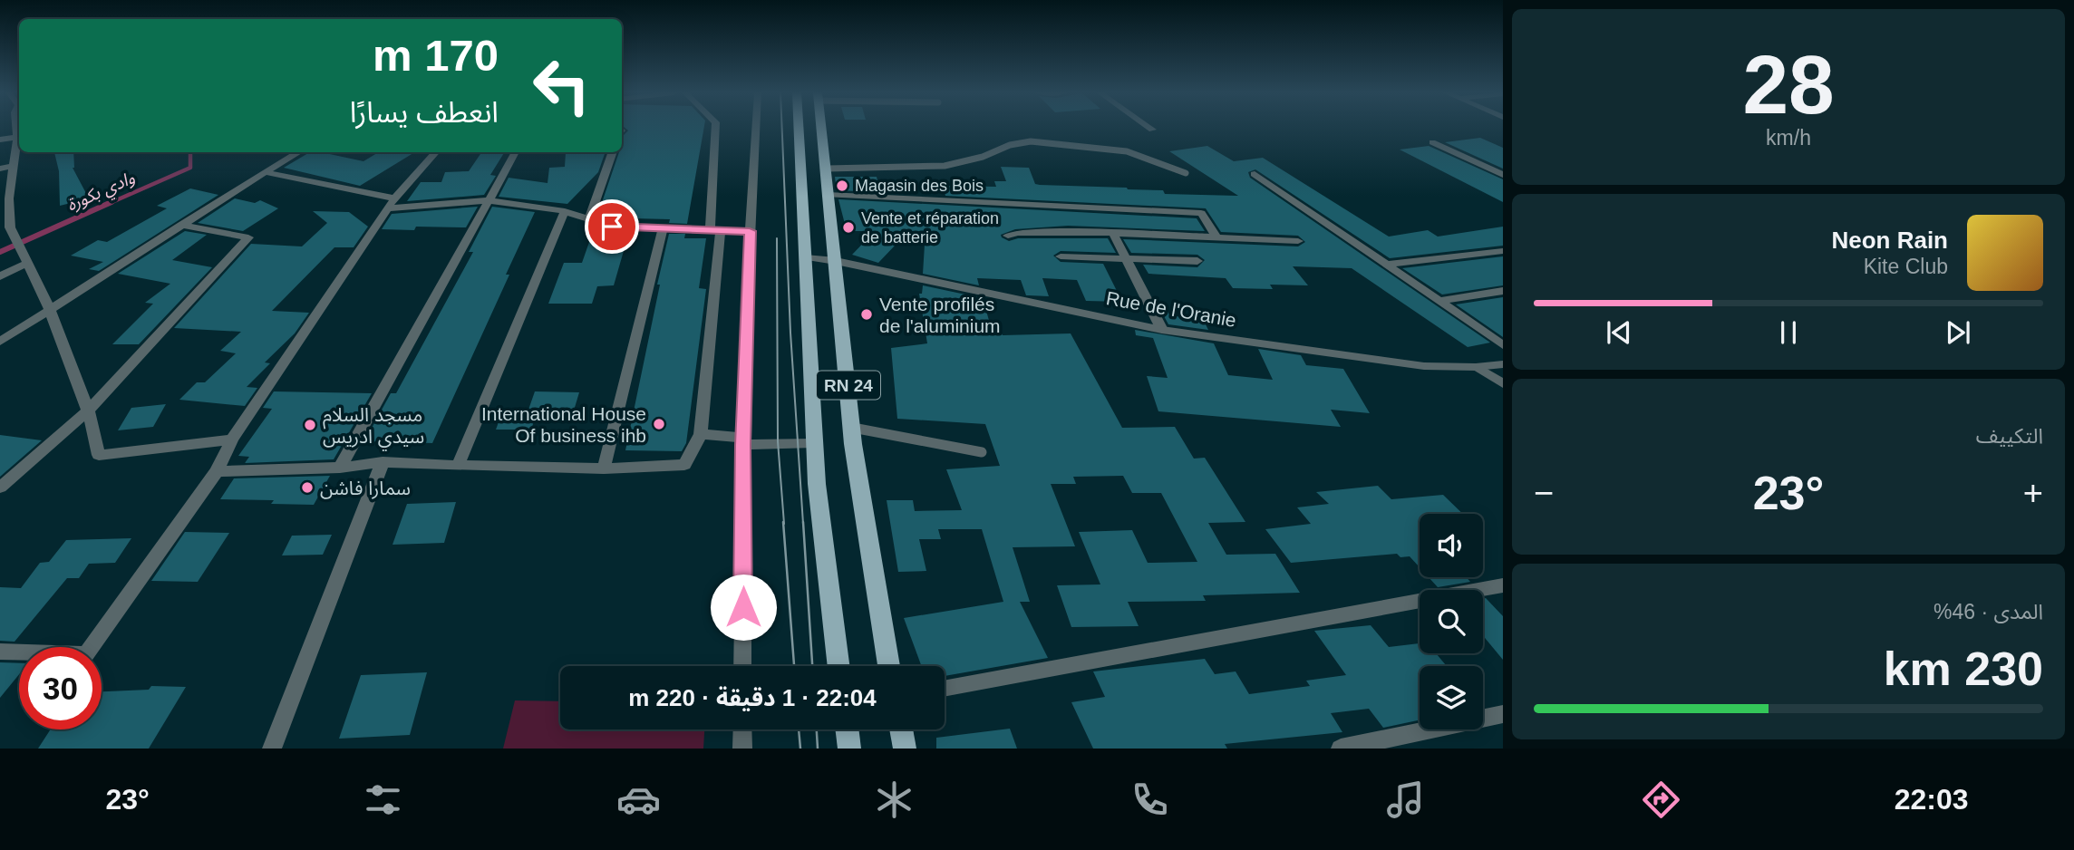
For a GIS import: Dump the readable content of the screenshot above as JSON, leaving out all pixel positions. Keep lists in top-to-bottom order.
{
  "streets": {
    "main road": ["RN 24"],
    "street": ["Rue de l'Oranie"]
  },
  "crossings": [
    ["Rue de l'Oranie", "RN 24"]
  ],
  "water": ["وادي بكورة"],
  "places": [
    "Magasin des Bois",
    "Vente et réparation de batterie",
    "Vente profilés de l'aluminium",
    "International House Of business ihb",
    "مسجد السلام سيدي ادريس",
    "سمارا فاشن"
  ],
  "page": {
    "tile": [
      ["28", "km/h"],
      "التكييف",
      ["المدى · 46%", "230 km"]
    ],
    "turn": ["170 m", "انعطف يسارًا"],
    "song": ["Neon Rain", "Kite Club"],
    "heat": ["−", "23°", "+"],
    "limit": "30",
    "trip": "22:04 · 1 دقيقة · 220 m",
    "tabs": ["22:03", "23°"]
  }
}
